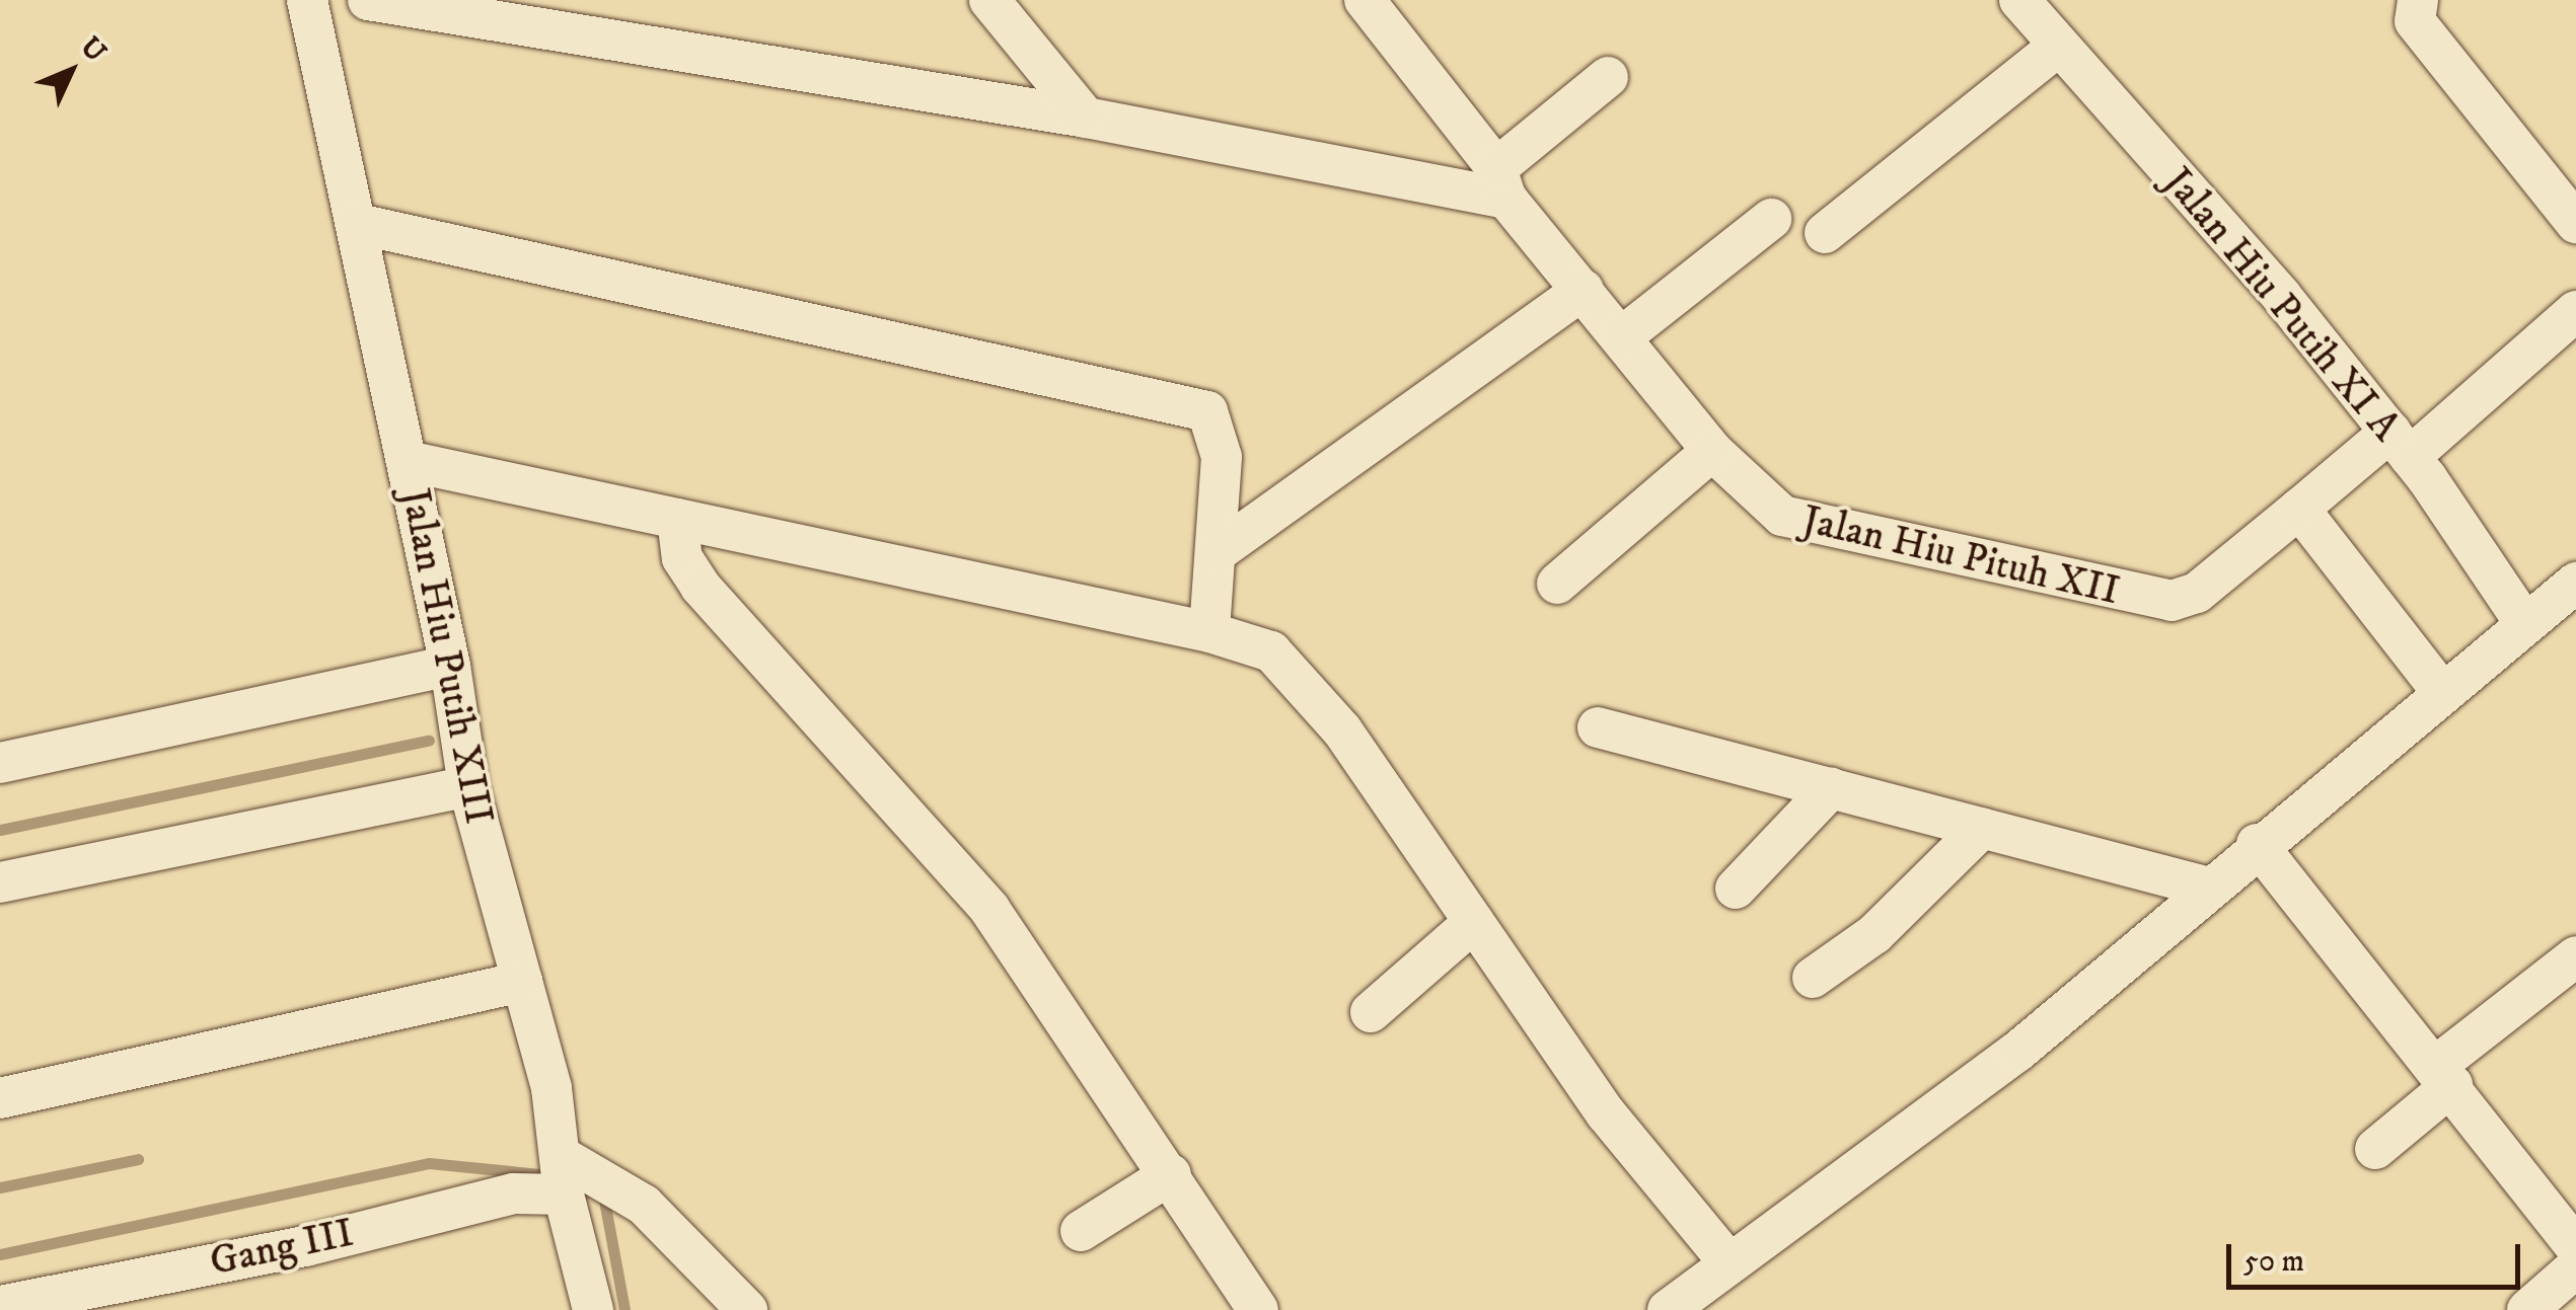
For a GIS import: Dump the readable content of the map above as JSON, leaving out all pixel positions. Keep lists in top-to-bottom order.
{
  "streets": {
    "street": [
      "Jalan Hiu Putih XI A",
      "Jalan Hiu Pituh XII",
      "Jalan Hiu Putih XIII",
      "Gang III"
    ]
  },
  "crossings": [
    ["Jalan Hiu Putih XI A", "Jalan Hiu Pituh XII"],
    ["Jalan Hiu Putih XIII", "Gang III"]
  ],
  "scale_bar": "50 m",
  "north": "top right"
}
